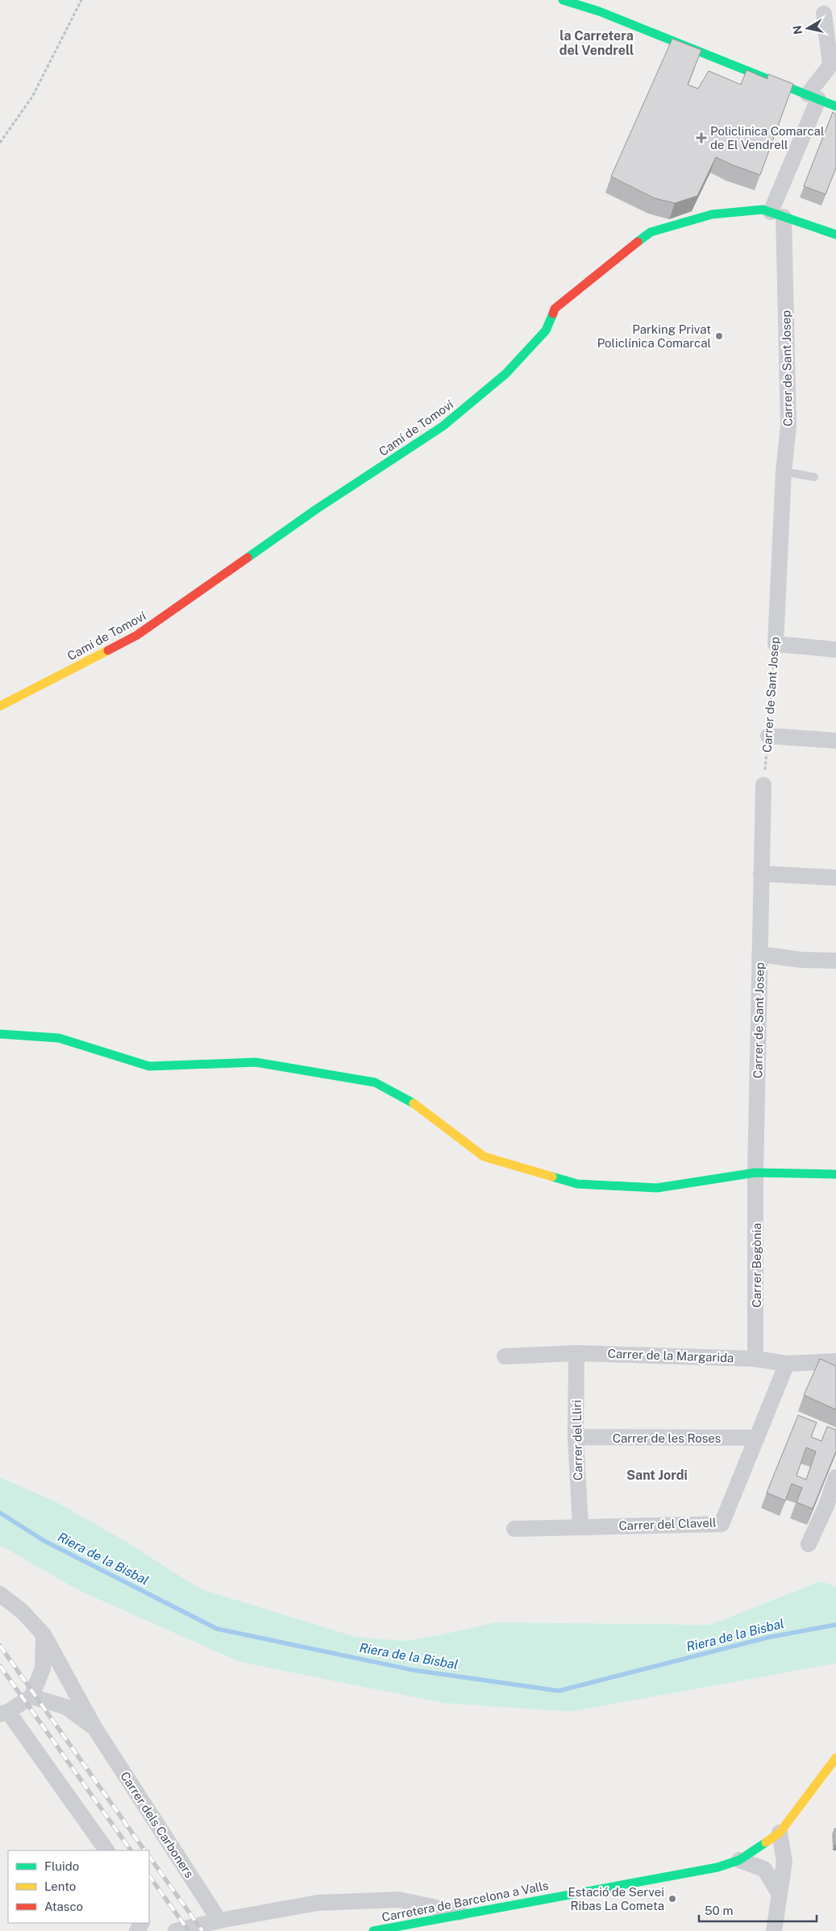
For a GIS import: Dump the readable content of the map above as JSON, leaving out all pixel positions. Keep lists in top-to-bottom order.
{
  "streets": {
    "street": [
      "Carrer de Sant Josep",
      "Camí de Tomoví",
      "Carrer Begònia",
      "Carrer de la Margarida",
      "Carrer de les Roses",
      "Carrer del Lliri",
      "Carrer del Clavell",
      "Carrer dels Carboners",
      "Carretera de Barcelona a Valls"
    ]
  },
  "crossings": [
    ["Carrer de Sant Josep", "Camí de Tomoví"],
    ["Carrer de Sant Josep", "Carrer Begònia"],
    ["Carrer Begònia", "Carrer de la Margarida"],
    ["Carrer de la Margarida", "Carrer del Lliri"],
    ["Carrer de la Margarida", "Carrer del Clavell"],
    ["Carrer de les Roses", "Carrer del Lliri"],
    ["Carrer de les Roses", "Carrer del Clavell"],
    ["Carrer del Lliri", "Carrer del Clavell"]
  ],
  "districts": ["la Carretera del Vendrell", "Sant Jordi"],
  "water": ["Riera de la Bisbal"],
  "places": {
    "health": ["Policlinica Comarcal de El Vendrell"],
    "other": ["Parking Privat Policlínica Comarcal", "Estació de Servei Ribas La Cometa"]
  },
  "legend": ["Fluido", "Lento", "Atasco"],
  "scale_bar": "50 m",
  "north": "left"
}
